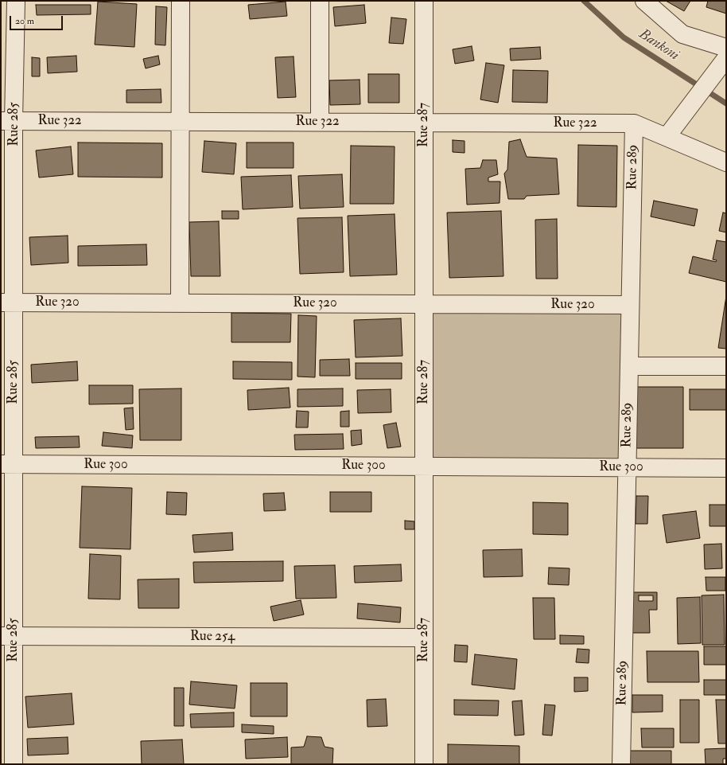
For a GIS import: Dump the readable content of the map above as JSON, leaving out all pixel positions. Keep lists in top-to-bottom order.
{
  "streets": {
    "street": [
      "Rue 322",
      "Rue 285",
      "Rue 287",
      "Rue 289",
      "Rue 320",
      "Rue 300",
      "Rue 254"
    ]
  },
  "crossings": [
    ["Rue 322", "Rue 285"],
    ["Rue 322", "Rue 287"],
    ["Rue 322", "Rue 289"],
    ["Rue 285", "Rue 320"],
    ["Rue 285", "Rue 300"],
    ["Rue 285", "Rue 254"],
    ["Rue 287", "Rue 320"],
    ["Rue 287", "Rue 300"],
    ["Rue 287", "Rue 254"],
    ["Rue 289", "Rue 320"],
    ["Rue 289", "Rue 300"]
  ],
  "water": ["Bankoni"],
  "scale_bar": "20 m"
}
